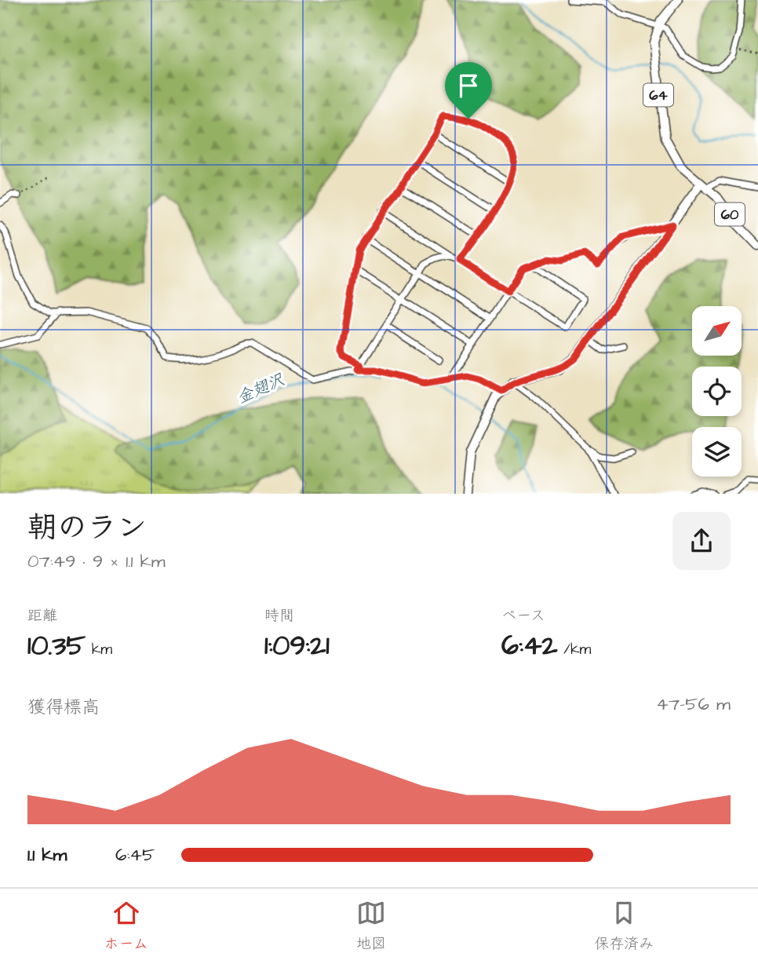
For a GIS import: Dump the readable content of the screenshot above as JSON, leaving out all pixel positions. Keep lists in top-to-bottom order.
{
  "streets": {
    "main road": ["64", "60"]
  },
  "crossings": [
    ["64", "60"]
  ],
  "water": ["金翅沢"],
  "north": "top right",
  "page": {
    "heading": ["朝のラン", "07:49 · 9 × 1.1 km"],
    "stats": [
      ["距離", "10.35 km"],
      ["時間", "1:09:21"],
      ["ペース", "6:42 /km"]
    ],
    "chart": ["獲得標高", "47–56 m"],
    "list": [
      {
        "name": "1.1 km",
        "note": "6:45"
      }
    ],
    "tabs": ["ホーム", "地図", "保存済み"]
  }
}
